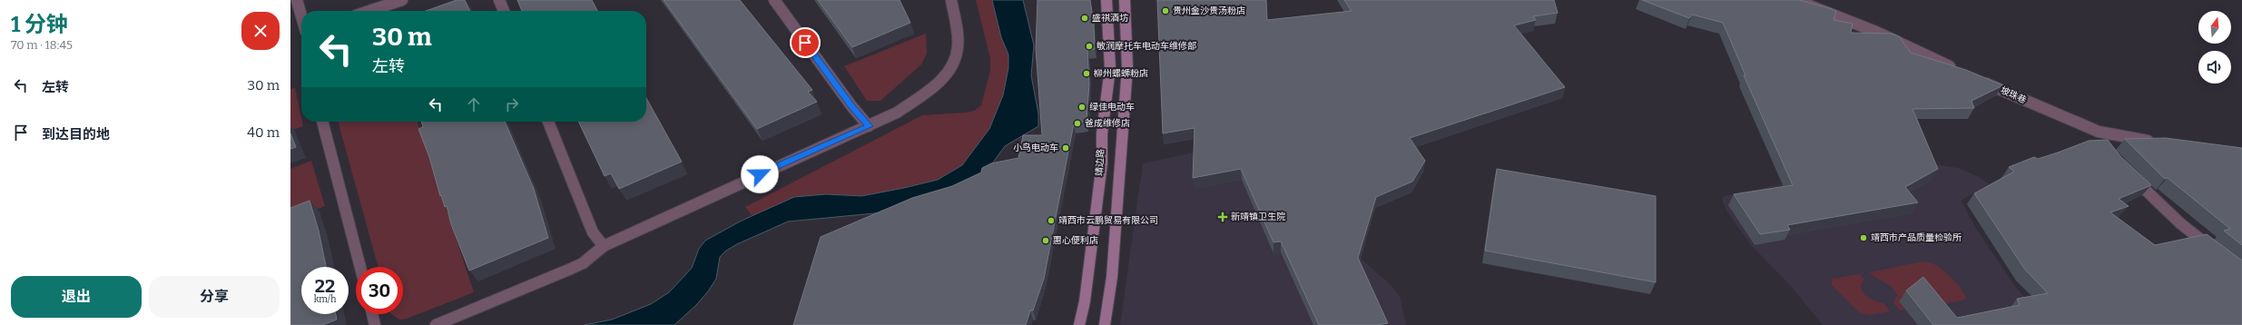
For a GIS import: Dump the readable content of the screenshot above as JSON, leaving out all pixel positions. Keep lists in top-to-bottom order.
{
  "streets": {
    "main road": ["靖边路"],
    "street": ["坡珠巷"]
  },
  "places": {
    "other": [
      "贵州金沙贵汤粉店",
      "盛祺酒坊",
      "敏润摩托车电动车维修部",
      "柳州螺蛳粉店",
      "绿佳电动车",
      "爸成维修店",
      "小鸟电动车",
      "靖西市云鹏贸易有限公司",
      "靖西市产品质量检验所",
      "惠心便利店"
    ],
    "health": ["新靖镇卫生院"]
  },
  "north": "top",
  "page": {
    "heading": ["1 分钟", "70 m · 18:45"],
    "turn": ["30 m", "左转"],
    "list": [
      {
        "name": "左转",
        "value": "30 m"
      },
      {
        "name": "到达目的地",
        "value": "40 m"
      }
    ],
    "speed": "22 km/h",
    "limit": "30",
    "buttons": ["退出", "分享"]
  }
}
